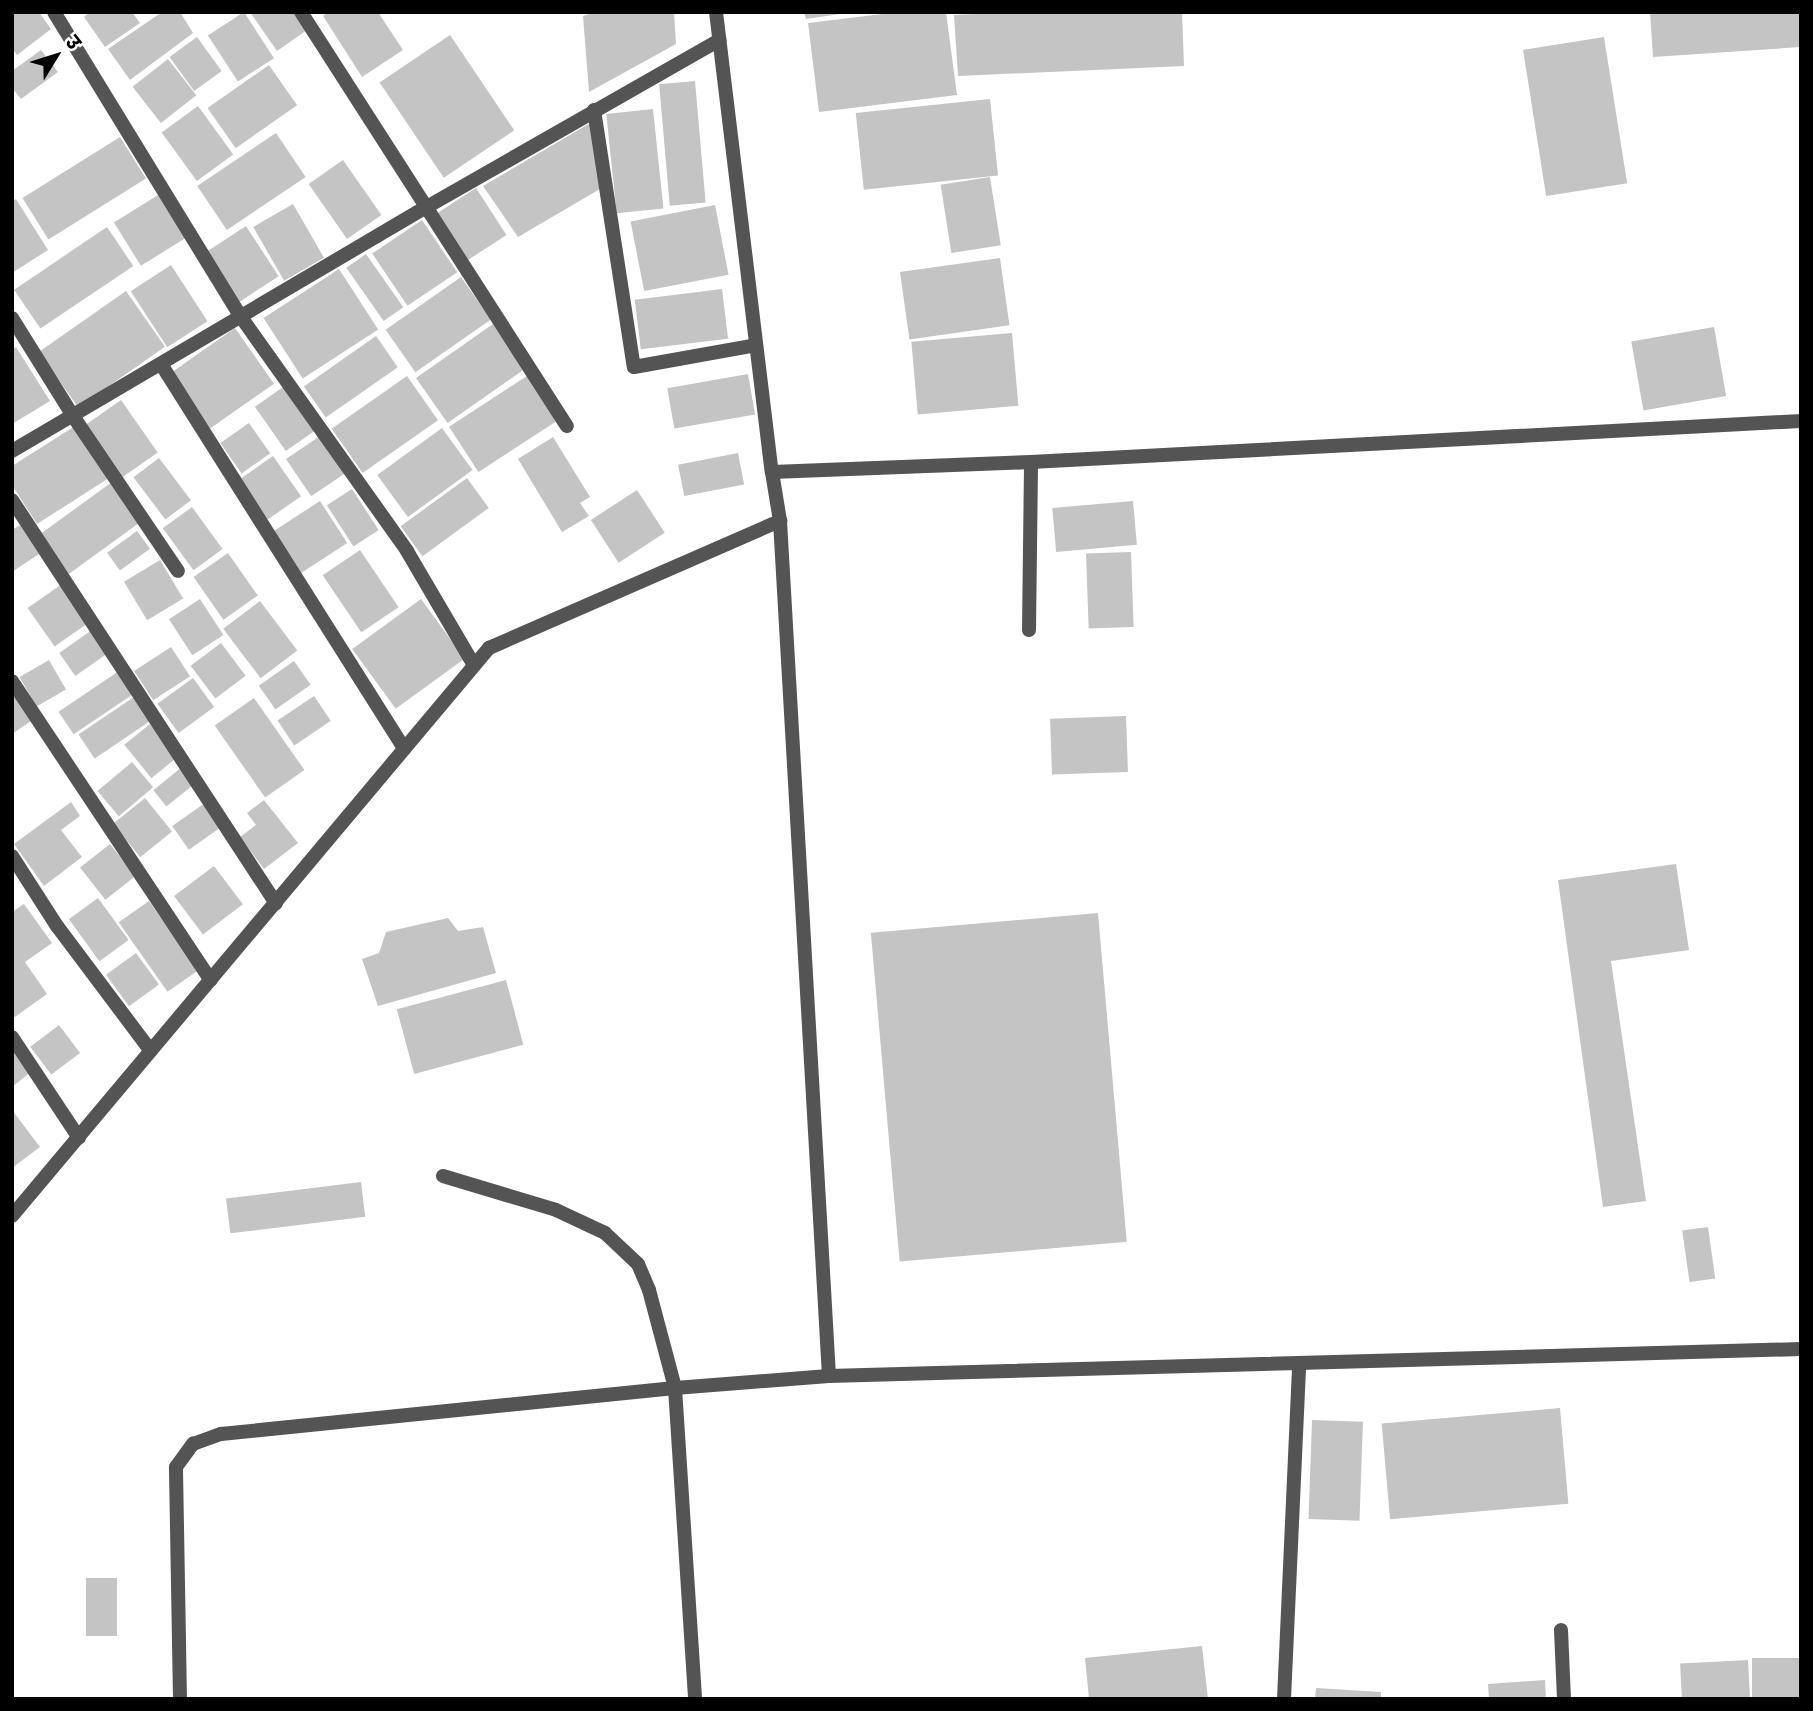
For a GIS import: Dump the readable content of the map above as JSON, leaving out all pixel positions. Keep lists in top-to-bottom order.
{
  "north": "top right"
}
